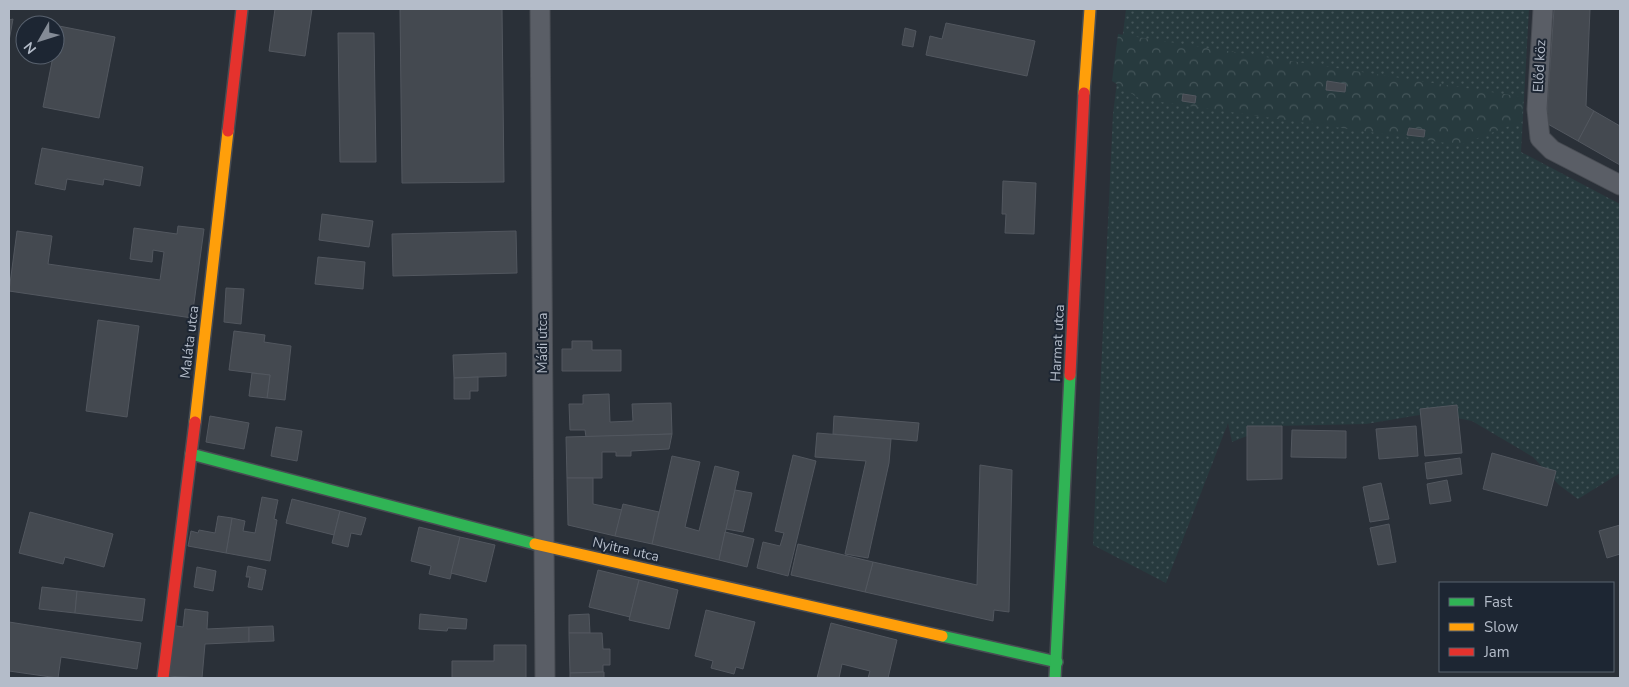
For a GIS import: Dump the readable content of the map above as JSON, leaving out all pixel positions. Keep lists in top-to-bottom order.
{
  "streets": {
    "street": [
      "Előd köz",
      "Maláta utca",
      "Mádi utca",
      "Harmat utca",
      "Nyitra utca"
    ]
  },
  "crossings": [
    ["Maláta utca", "Nyitra utca"],
    ["Mádi utca", "Nyitra utca"],
    ["Harmat utca", "Nyitra utca"]
  ],
  "legend": ["Fast", "Slow", "Jam"],
  "north": "bottom left"
}
